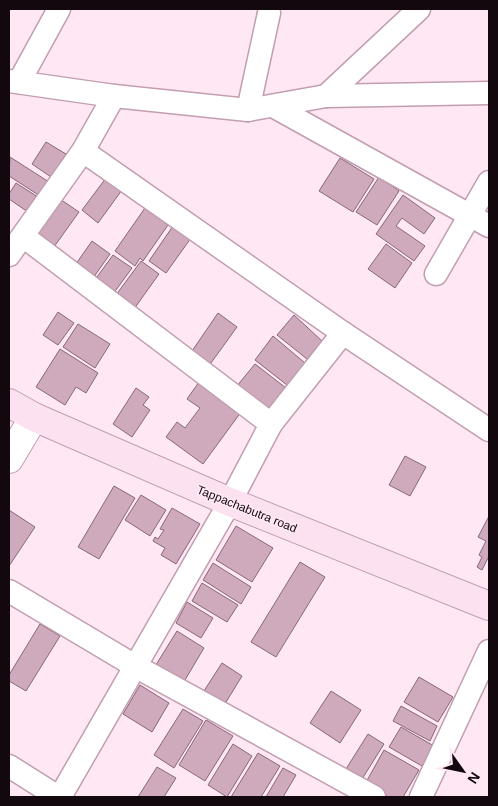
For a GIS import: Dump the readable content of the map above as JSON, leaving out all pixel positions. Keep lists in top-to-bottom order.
{
  "streets": {
    "main road": ["Tappachabutra road"]
  },
  "north": "bottom right"
}
